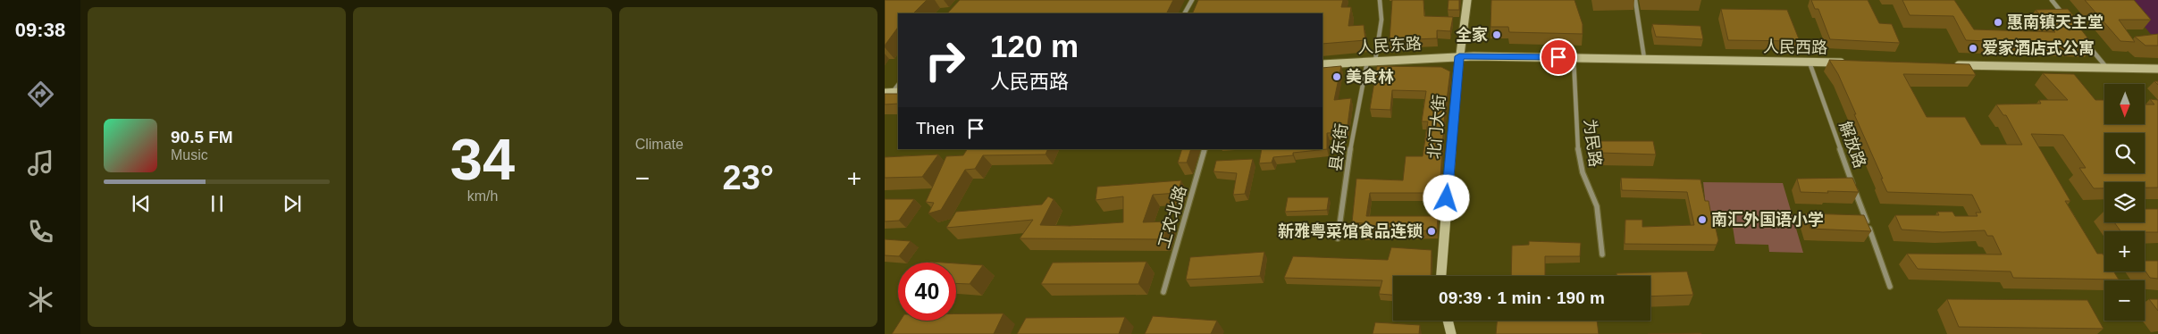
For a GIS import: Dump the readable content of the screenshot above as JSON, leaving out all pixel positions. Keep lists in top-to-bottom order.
{
  "streets": {
    "street": [
      "人民东路",
      "人民西路",
      "北门大街",
      "为民路",
      "解放路",
      "县东街",
      "工农北路"
    ]
  },
  "crossings": [
    ["人民东路", "人民西路"],
    ["人民东路", "北门大街"],
    ["人民东路", "县东街"],
    ["人民西路", "北门大街"],
    ["人民西路", "为民路"],
    ["人民西路", "解放路"]
  ],
  "places": [
    "惠南镇天主堂",
    "全家",
    "爱家酒店式公寓",
    "美食林",
    "南汇外国语小学",
    "新雅粤菜馆食品连锁"
  ],
  "north": "bottom",
  "page": {
    "tabs": "09:38",
    "tile": [
      ["34", "km/h"],
      "Climate"
    ],
    "turn": ["120 m", "人民西路"],
    "map_buttons": ["+", "−"],
    "then": "Then",
    "song": ["90.5 FM", "Music"],
    "heat": ["−", "23°", "+"],
    "limit": "40",
    "trip": "09:39 · 1 min · 190 m"
  }
}
